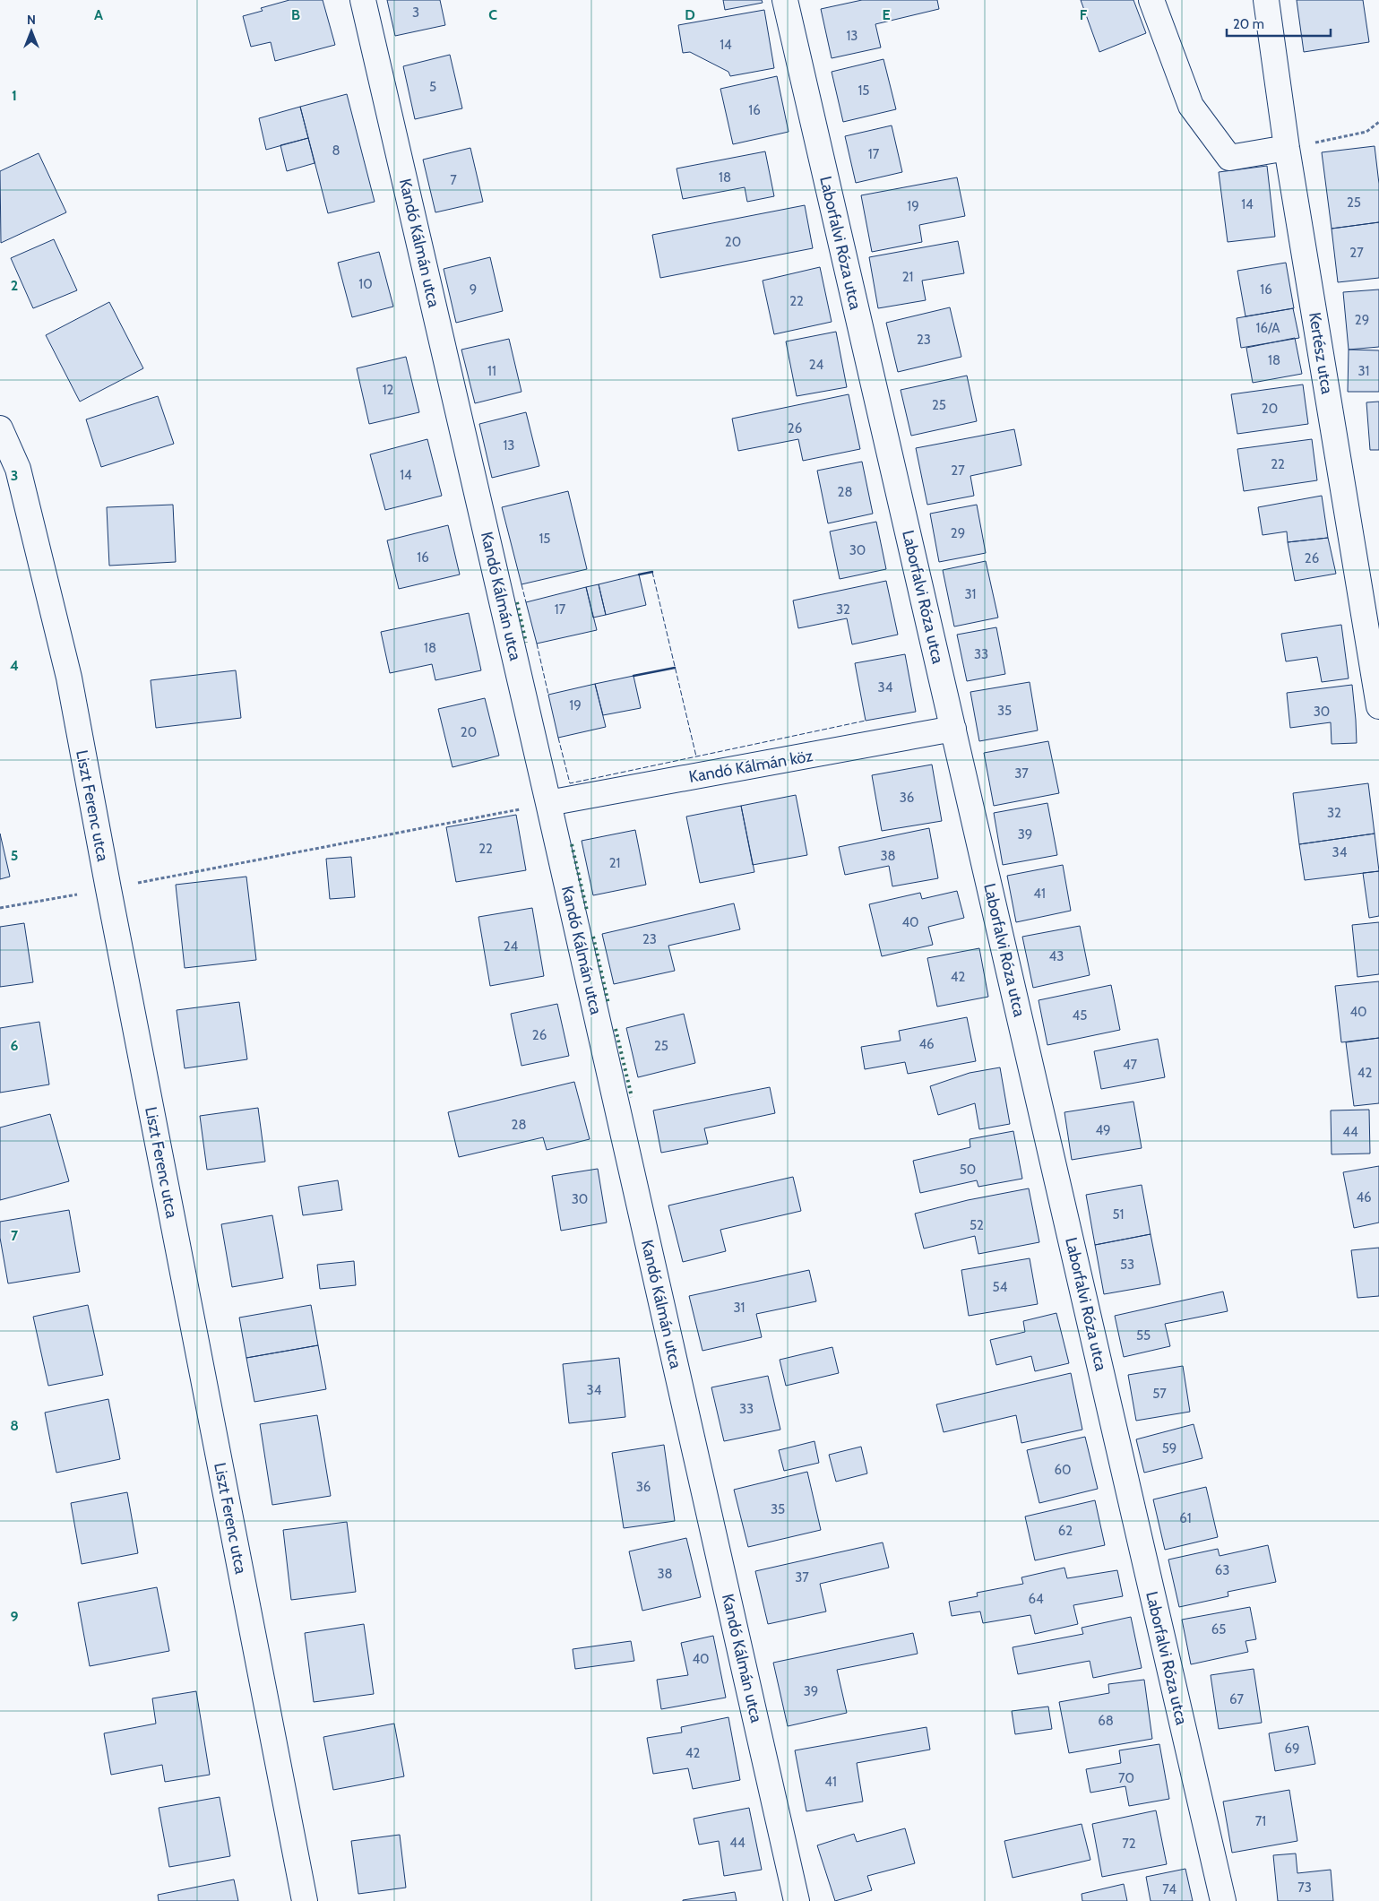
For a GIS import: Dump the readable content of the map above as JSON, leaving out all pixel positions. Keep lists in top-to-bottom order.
{
  "streets": {
    "street": [
      "Kandó Kálmán utca",
      "Laborfalvi Róza utca",
      "Kertész utca",
      "Kandó Kálmán köz",
      "Liszt Ferenc utca"
    ]
  },
  "crossings": [
    ["Kandó Kálmán utca", "Kandó Kálmán köz"],
    ["Laborfalvi Róza utca", "Kandó Kálmán köz"]
  ],
  "house_numbers": [
    "3",
    "13",
    "14",
    "5",
    "15",
    "16",
    "8",
    "17",
    "18",
    "7",
    "25",
    "14",
    "19",
    "20",
    "27",
    "21",
    "10",
    "9",
    "16",
    "22",
    "29",
    "16/A",
    "23",
    "18",
    "24",
    "11",
    "31",
    "12",
    "25",
    "20",
    "26",
    "13",
    "22",
    "27",
    "14",
    "28",
    "29",
    "15",
    "30",
    "16",
    "26",
    "31",
    "17",
    "32",
    "18",
    "33",
    "34",
    "19",
    "35",
    "30",
    "20",
    "37",
    "36",
    "32",
    "39",
    "22",
    "34",
    "38",
    "21",
    "41",
    "40",
    "23",
    "24",
    "43",
    "42",
    "40",
    "45",
    "26",
    "46",
    "25",
    "47",
    "42",
    "28",
    "49",
    "44",
    "50",
    "46",
    "30",
    "51",
    "52",
    "53",
    "54",
    "31",
    "55",
    "34",
    "57",
    "33",
    "59",
    "60",
    "36",
    "35",
    "61",
    "62",
    "63",
    "38",
    "37",
    "64",
    "65",
    "40",
    "39",
    "67",
    "68",
    "69",
    "42",
    "70",
    "41",
    "71",
    "44",
    "72",
    "73",
    "74"
  ],
  "scale_bar": "20 m",
  "north": "top",
  "grid": {
    "columns": [
      "A",
      "B",
      "C",
      "D",
      "E",
      "F"
    ],
    "rows": [
      "1",
      "2",
      "3",
      "4",
      "5",
      "6",
      "7",
      "8",
      "9"
    ]
  }
}
